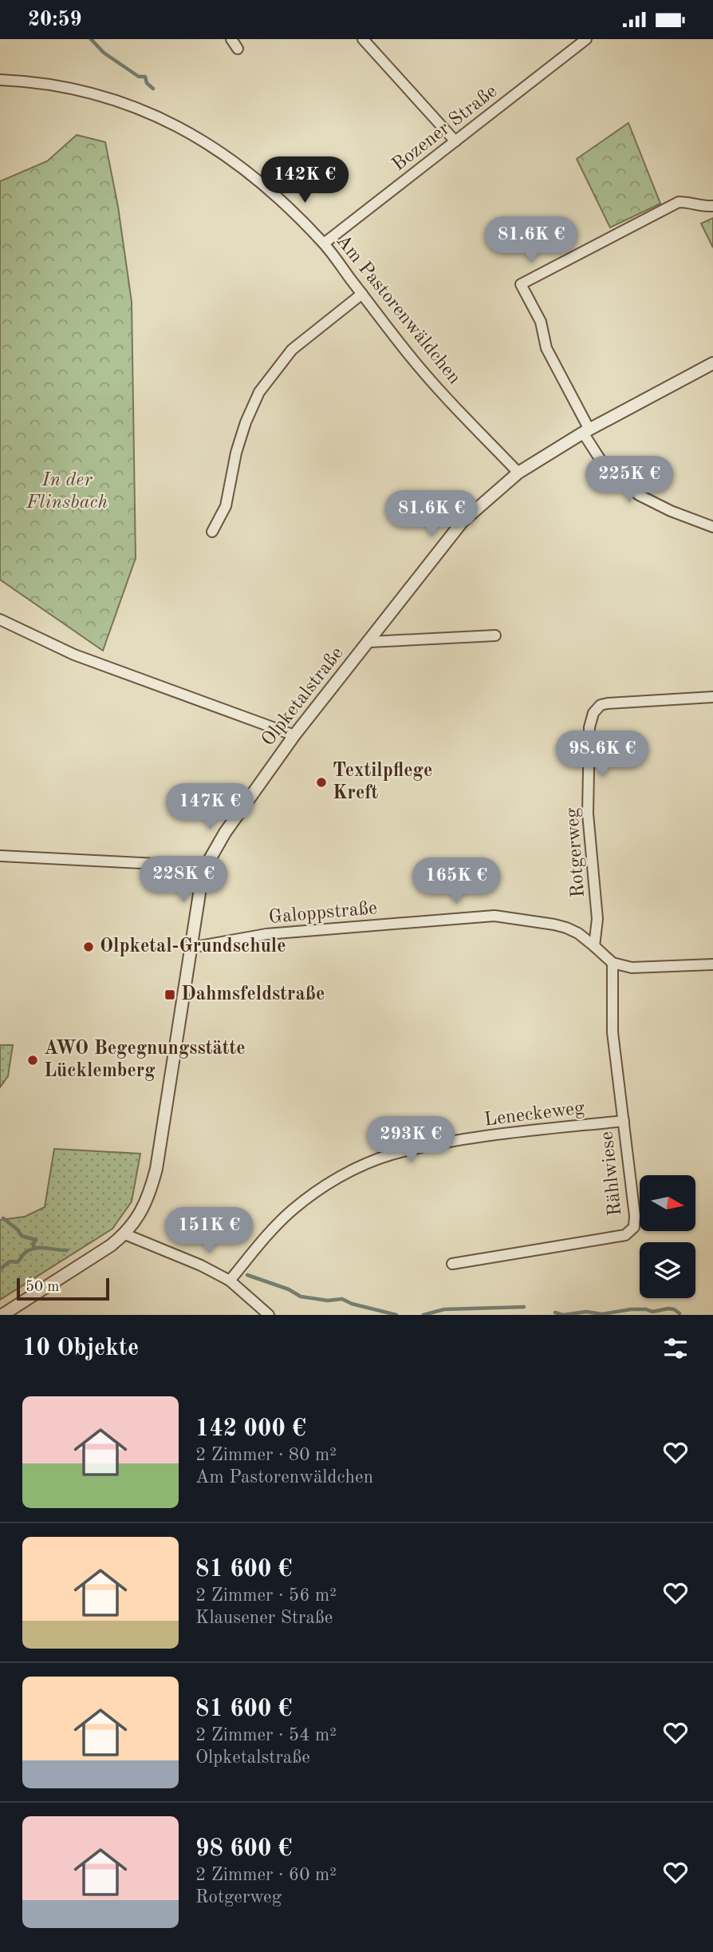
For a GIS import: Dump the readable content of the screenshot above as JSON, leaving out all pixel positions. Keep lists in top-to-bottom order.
{
  "streets": {
    "street": [
      "Bozener Straße",
      "Am Pastorenwäldchen",
      "Olpketalstraße",
      "Rotgerweg",
      "Galoppstraße",
      "Leneckeweg",
      "Rählwiese"
    ]
  },
  "crossings": [
    ["Bozener Straße", "Am Pastorenwäldchen"],
    ["Am Pastorenwäldchen", "Olpketalstraße"],
    ["Olpketalstraße", "Galoppstraße"],
    ["Rotgerweg", "Galoppstraße"],
    ["Galoppstraße", "Rählwiese"],
    ["Leneckeweg", "Rählwiese"]
  ],
  "parks": ["In der Flinsbach"],
  "places": {
    "other": ["Textilpflege Kreft", "Olpketal-Grundschule", "AWO Begegnungsstätte Lücklemberg"],
    "transit": ["Dahmsfeldstraße"]
  },
  "scale_bar": "50 m",
  "north": "right",
  "page": {
    "status": "20:59",
    "price": [
      "142K €",
      "81.6K €",
      "225K €",
      "81.6K €",
      "98.6K €",
      "147K €",
      "228K €",
      "165K €",
      "293K €",
      "151K €"
    ],
    "scale": "50 m",
    "heading": "10 Objekte",
    "list": [
      {
        "name": "142 000 €",
        "note": "2 Zimmer · 80 m² · Am Pastorenwäldchen"
      },
      {
        "name": "81 600 €",
        "note": "2 Zimmer · 56 m² · Klausener Straße"
      },
      {
        "name": "81 600 €",
        "note": "2 Zimmer · 54 m² · Olpketalstraße"
      },
      {
        "name": "98 600 €",
        "note": "2 Zimmer · 60 m² · Rotgerweg"
      }
    ]
  }
}
